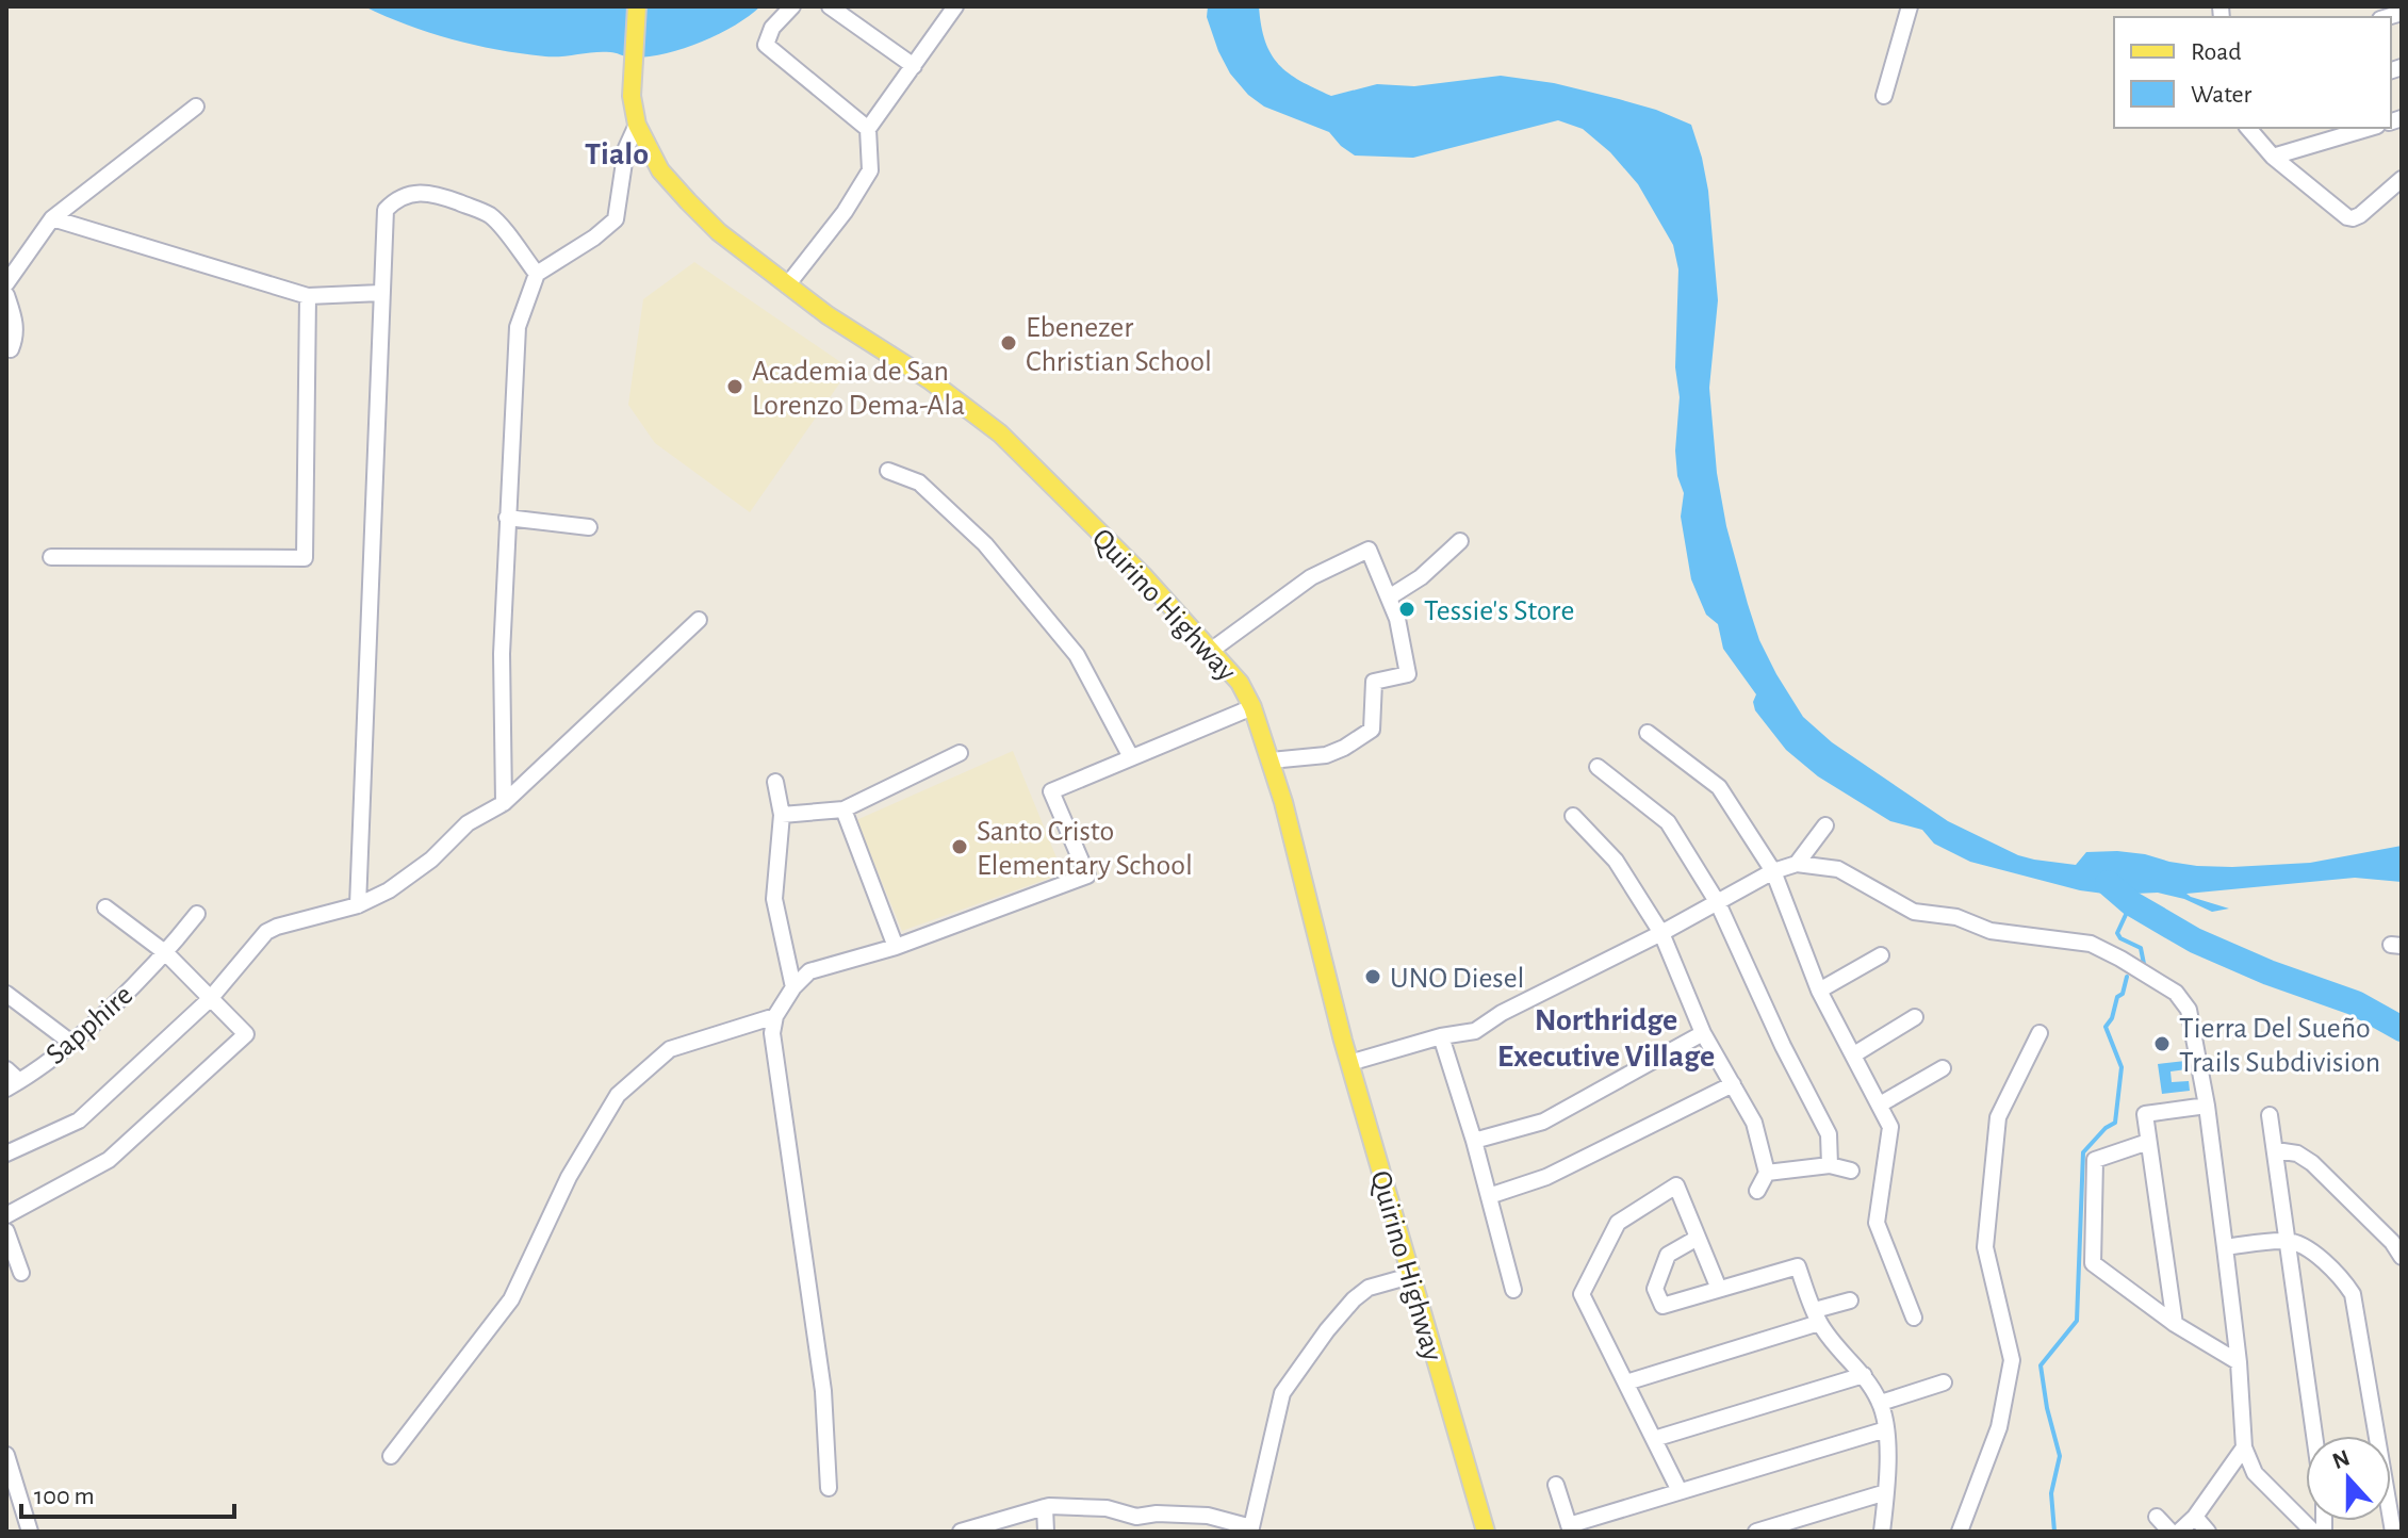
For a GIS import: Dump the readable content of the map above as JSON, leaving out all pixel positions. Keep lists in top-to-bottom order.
{
  "streets": {
    "main road": ["Quirino Highway"],
    "street": ["Sapphire"]
  },
  "districts": ["Tialo", "Northridge Executive Village"],
  "places": [
    "Ebenezer Christian School",
    "Academia de San Lorenzo Dema-Ala",
    "Tessie's Store",
    "Santo Cristo Elementary School",
    "UNO Diesel",
    "Tierra Del Sueño Trails Subdivision"
  ],
  "legend": ["Road", "Water"],
  "scale_bar": "100 m",
  "north": "top"
}
